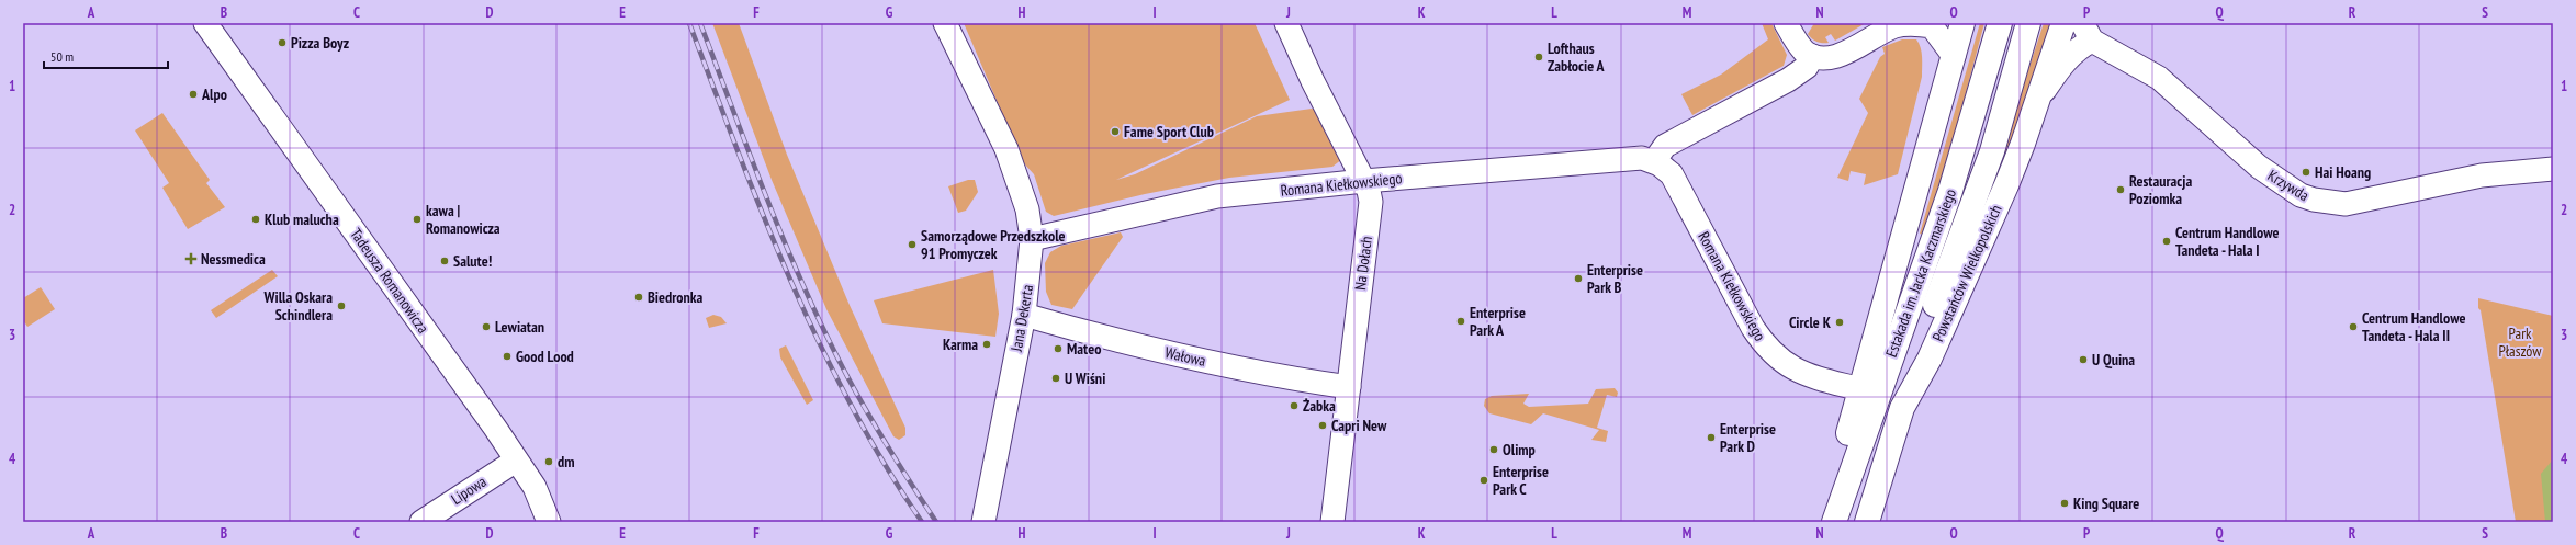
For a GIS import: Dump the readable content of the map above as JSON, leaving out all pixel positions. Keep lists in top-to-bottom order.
{
  "streets": {
    "main road": ["Estakada im. Jacka Kaczmarskiego", "Powstańców Wielkopolskich"],
    "street": [
      "Romana Kiełkowskiego",
      "Krzywda",
      "Na Dołach",
      "Tadeusza Romanowicza",
      "Jana Dekerta",
      "Wałowa",
      "Lipowa"
    ]
  },
  "crossings": [
    ["Romana Kiełkowskiego", "Na Dołach"],
    ["Romana Kiełkowskiego", "Jana Dekerta"],
    ["Krzywda", "Powstańców Wielkopolskich"],
    ["Na Dołach", "Wałowa"],
    ["Estakada im. Jacka Kaczmarskiego", "Powstańców Wielkopolskich"],
    ["Tadeusza Romanowicza", "Lipowa"],
    ["Jana Dekerta", "Wałowa"]
  ],
  "parks": ["Park Płaszów"],
  "places": {
    "other": [
      "Pizza Boyz",
      "Lofthaus Zabłocie A",
      "Alpo",
      "Fame Sport Club",
      "Hai Hoang",
      "Restauracja Poziomka",
      "Klub malucha",
      "kawa | Romanowicza",
      "Centrum Handlowe Tandeta - Hala I",
      "Samorządowe Przedszkole 91 Promyczek",
      "Salute!",
      "Enterprise Park B",
      "Biedronka",
      "Willa Oskara Schindlera",
      "Enterprise Park A",
      "Circle K",
      "Lewiatan",
      "Centrum Handlowe Tandeta - Hala II",
      "Karma",
      "Mateo",
      "Good Lood",
      "U Quina",
      "U Wiśni",
      "Żabka",
      "Capri New",
      "Enterprise Park D",
      "Olimp",
      "dm",
      "Enterprise Park C",
      "King Square"
    ],
    "health": ["Nessmedica"]
  },
  "scale_bar": "50 m",
  "grid": {
    "columns": [
      "A",
      "B",
      "C",
      "D",
      "E",
      "F",
      "G",
      "H",
      "I",
      "J",
      "K",
      "L",
      "M",
      "N",
      "O",
      "P",
      "Q",
      "R",
      "S"
    ],
    "rows": [
      "1",
      "2",
      "3",
      "4"
    ]
  }
}
